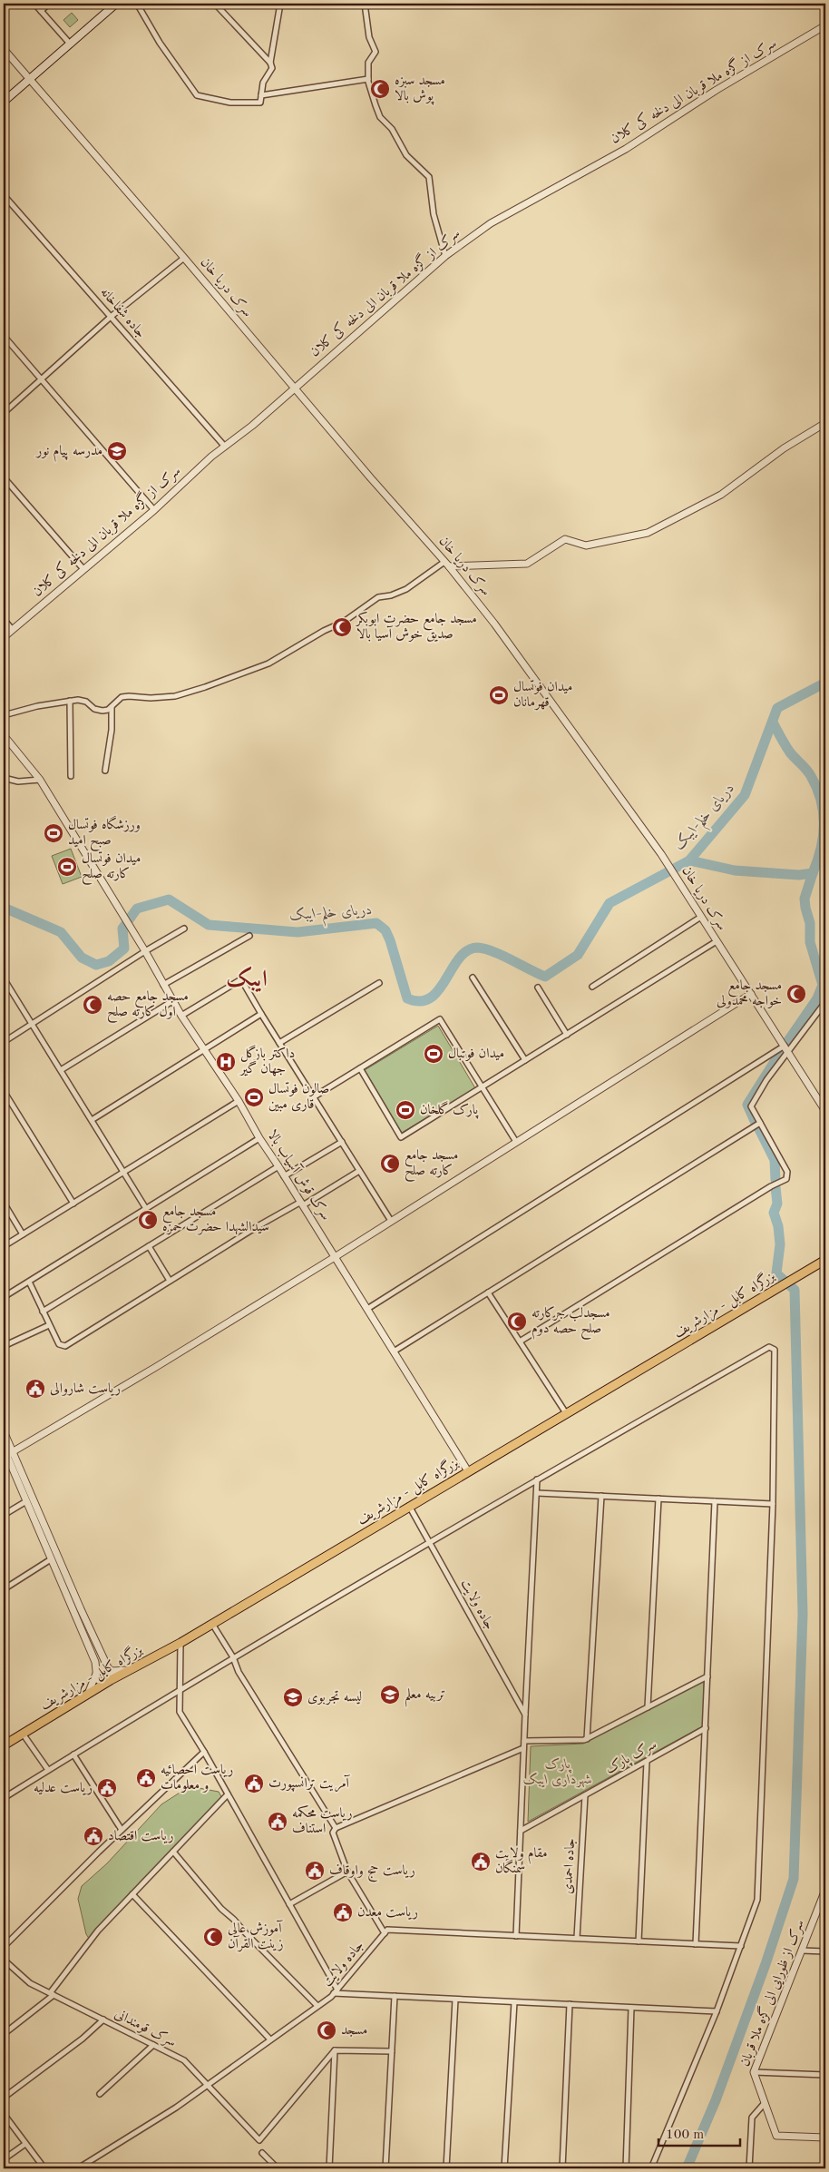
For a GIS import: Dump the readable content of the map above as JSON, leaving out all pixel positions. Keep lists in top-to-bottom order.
{
  "streets": {
    "highway": ["بزرگراه کابل - مزارشریف"],
    "street": [
      "سرک از گزه ملا قربان الی دلخه کی کلان",
      "سرک دریا خان",
      "جاده شفاخانه",
      "سرک قوش آسیاب بالا",
      "جاده ولایت",
      "سرک پارک",
      "جاده احمدی",
      "سرک از ظورایی الی گزه ملا قربان",
      "سرک قومندانی"
    ]
  },
  "crossings": [
    ["سرک از گزه ملا قربان الی دلخه کی کلان", "سرک دریا خان"],
    ["سرک از گزه ملا قربان الی دلخه کی کلان", "جاده شفاخانه"],
    ["سرک قوش آسیاب بالا", "بزرگراه کابل - مزارشریف"],
    ["بزرگراه کابل - مزارشریف", "جاده ولایت"],
    ["جاده ولایت", "سرک قومندانی"],
    ["سرک پارک", "جاده احمدی"]
  ],
  "districts": ["ایبک"],
  "water": ["دریای خلم-ایبک"],
  "parks": ["پارک شهرداری ایبک"],
  "places": {
    "mosque": [
      "مسجد سبزه پوش بالا",
      "مسجد جامع حضرت ابوبکر صدیق خوش آسیا بالا",
      "مسجد جامع خواجه محمدولی",
      "مسجد جامع حصه اول کارته صلح",
      "مسجد جامع کارته صلح",
      "مسجد جامع سیدالشهدا حضرت حمزه",
      "مسجدلب جرکارته صلح حصه دوم",
      "آموزش عالی زینت القرآن",
      "مسجد"
    ],
    "school or university": ["مدرسه پیام نور", "تربیه معلم", "لیسه تجربوی"],
    "sports": [
      "میدان فوتسال قهرمانان",
      "ورزشگاه فوتسال صبح امید",
      "میدان فوتسال کارته صلح",
      "میدان فوتبال",
      "صالون فوتسال قاری مبین",
      "پارک گلخان"
    ],
    "hospital": ["داکتر بازگل جهان گیر"],
    "public building": [
      "ریاست شاروالی",
      "ریاست احصائیه و معلومات",
      "آمریت ترانسپورت",
      "ریاست عدلیه",
      "ریاست محکمه استناف",
      "ریاست اقتصاد",
      "مقام ولایت سمنگان",
      "ریاست حج واوقاف",
      "ریاست معدن"
    ]
  },
  "scale_bar": "100 m"
}
